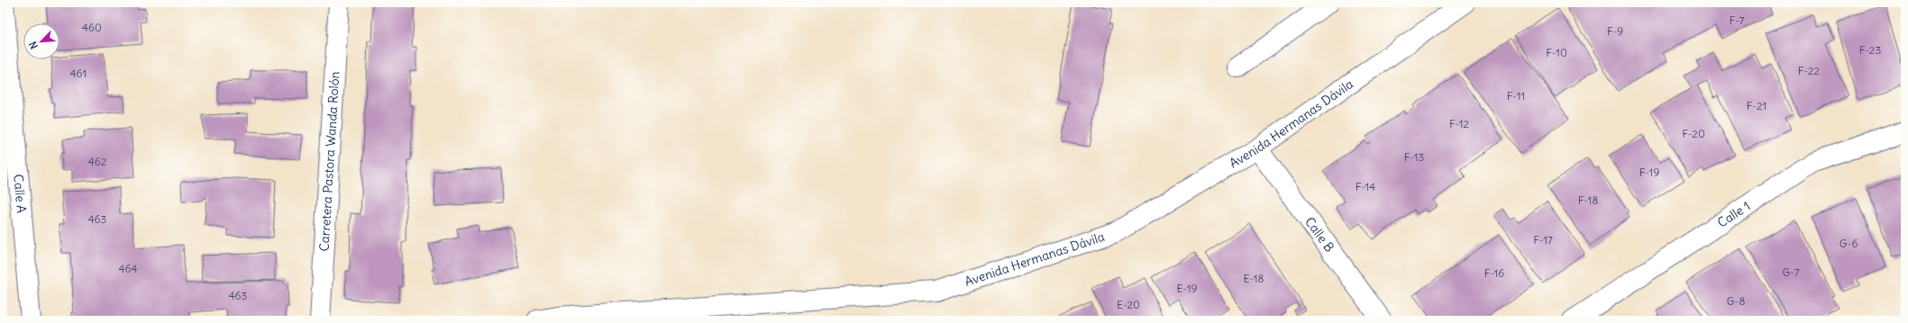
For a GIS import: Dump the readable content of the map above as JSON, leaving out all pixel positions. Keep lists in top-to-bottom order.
{
  "streets": {
    "street": [
      "Avenida Hermanas Dávila",
      "Carretera Pastora Wanda Rolón",
      "Calle A",
      "Calle 1",
      "Calle B"
    ]
  },
  "crossings": [
    ["Avenida Hermanas Dávila", "Calle B"]
  ],
  "house_numbers": [
    "F-7",
    "460",
    "F-9",
    "F-23",
    "F-10",
    "F-22",
    "461",
    "F-11",
    "F-21",
    "F-12",
    "F-20",
    "F-13",
    "462",
    "F-19",
    "F-14",
    "F-18",
    "463",
    "F-17",
    "G-6",
    "464",
    "G-7",
    "F-16",
    "E-18",
    "E-19",
    "463",
    "G-8",
    "E-20"
  ],
  "north": "bottom left"
}
